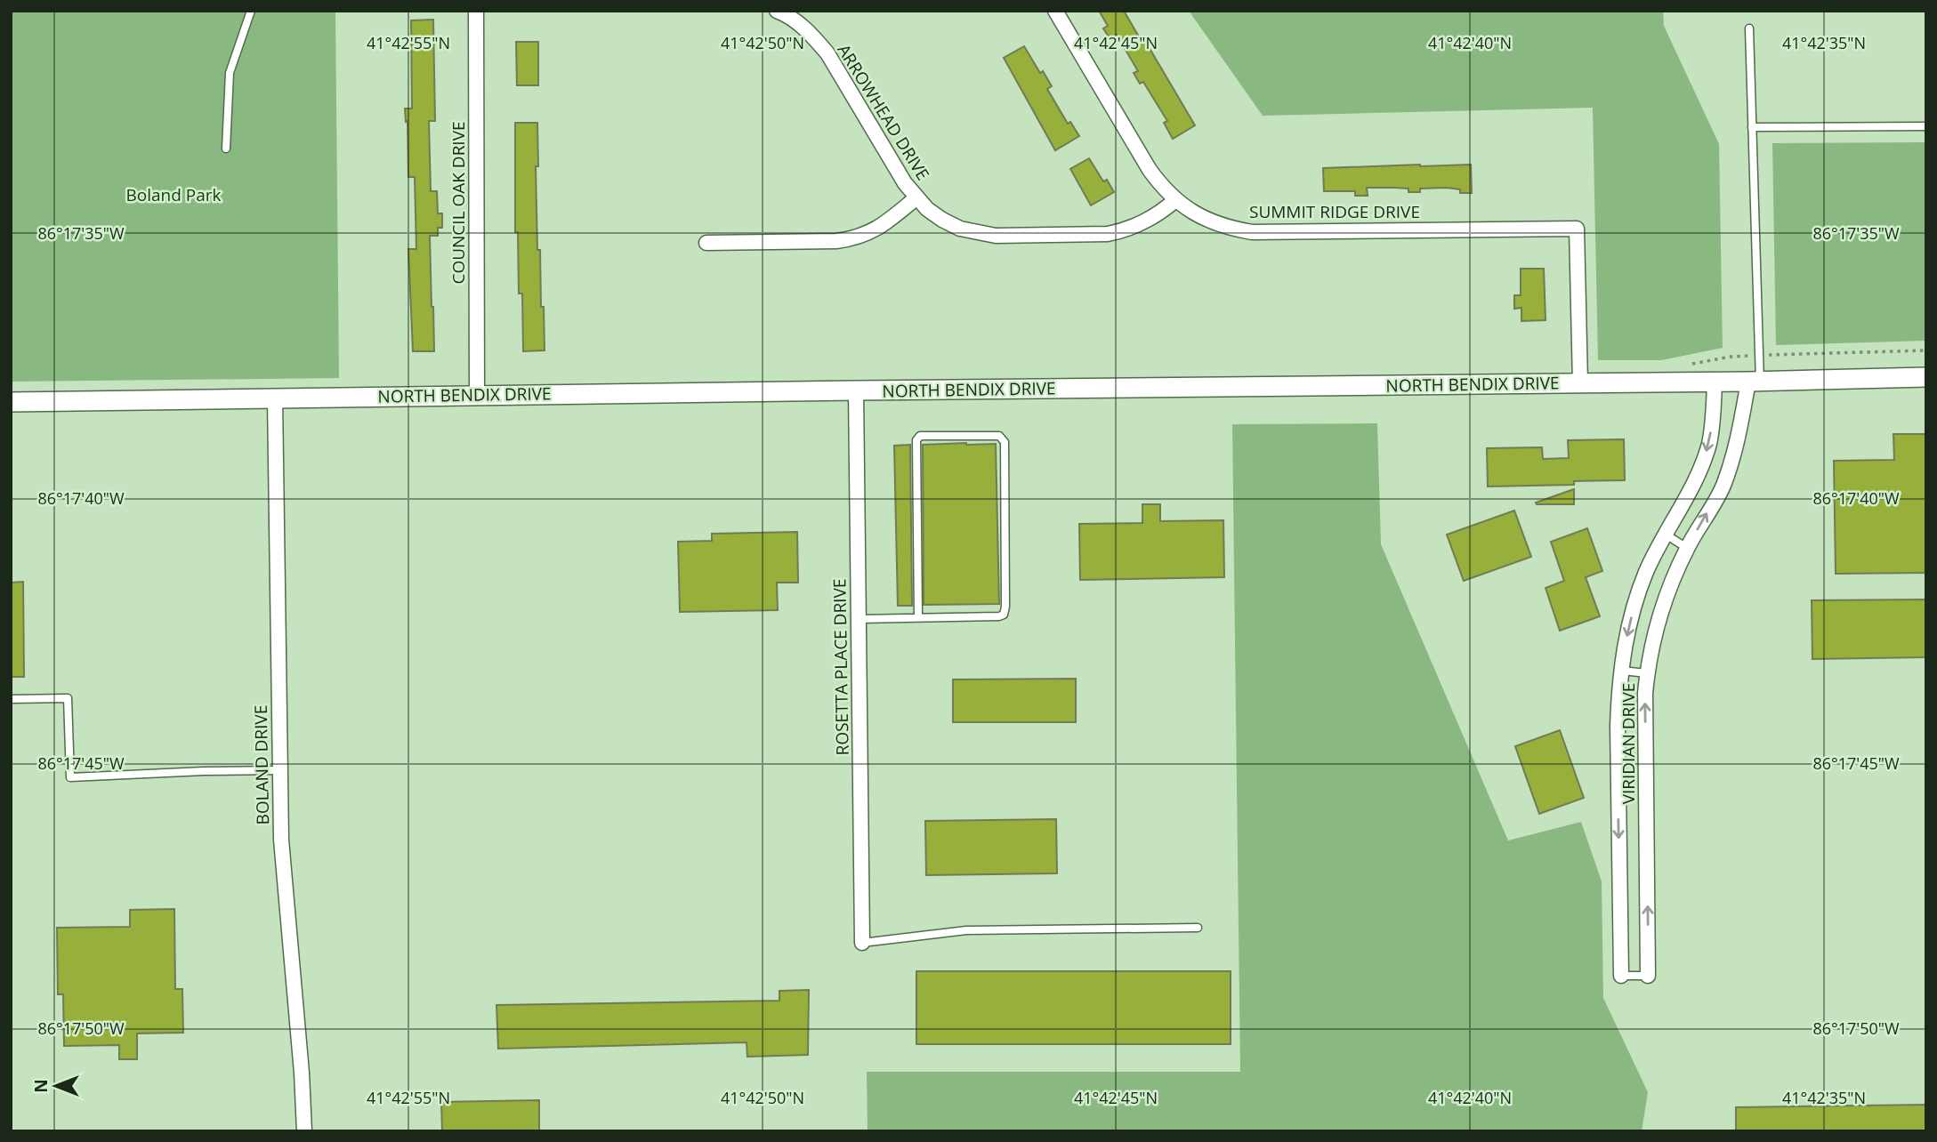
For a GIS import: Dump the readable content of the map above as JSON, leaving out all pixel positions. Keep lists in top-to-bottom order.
{
  "streets": {
    "street": [
      "ARROWHEAD DRIVE",
      "COUNCIL OAK DRIVE",
      "SUMMIT RIDGE DRIVE",
      "NORTH BENDIX DRIVE",
      "ROSETTA PLACE DRIVE",
      "VIRIDIAN DRIVE",
      "BOLAND DRIVE"
    ]
  },
  "crossings": [
    ["ARROWHEAD DRIVE", "SUMMIT RIDGE DRIVE"],
    ["COUNCIL OAK DRIVE", "NORTH BENDIX DRIVE"],
    ["SUMMIT RIDGE DRIVE", "NORTH BENDIX DRIVE"],
    ["NORTH BENDIX DRIVE", "ROSETTA PLACE DRIVE"],
    ["NORTH BENDIX DRIVE", "VIRIDIAN DRIVE"],
    ["NORTH BENDIX DRIVE", "BOLAND DRIVE"]
  ],
  "parks": ["Boland Park"],
  "north": "left",
  "coordinates": [
    "41°42'55\"N",
    "41°42'50\"N",
    "41°42'45\"N",
    "41°42'40\"N",
    "41°42'35\"N",
    "86°17'35\"W",
    "86°17'40\"W",
    "86°17'45\"W",
    "86°17'50\"W"
  ]
}
